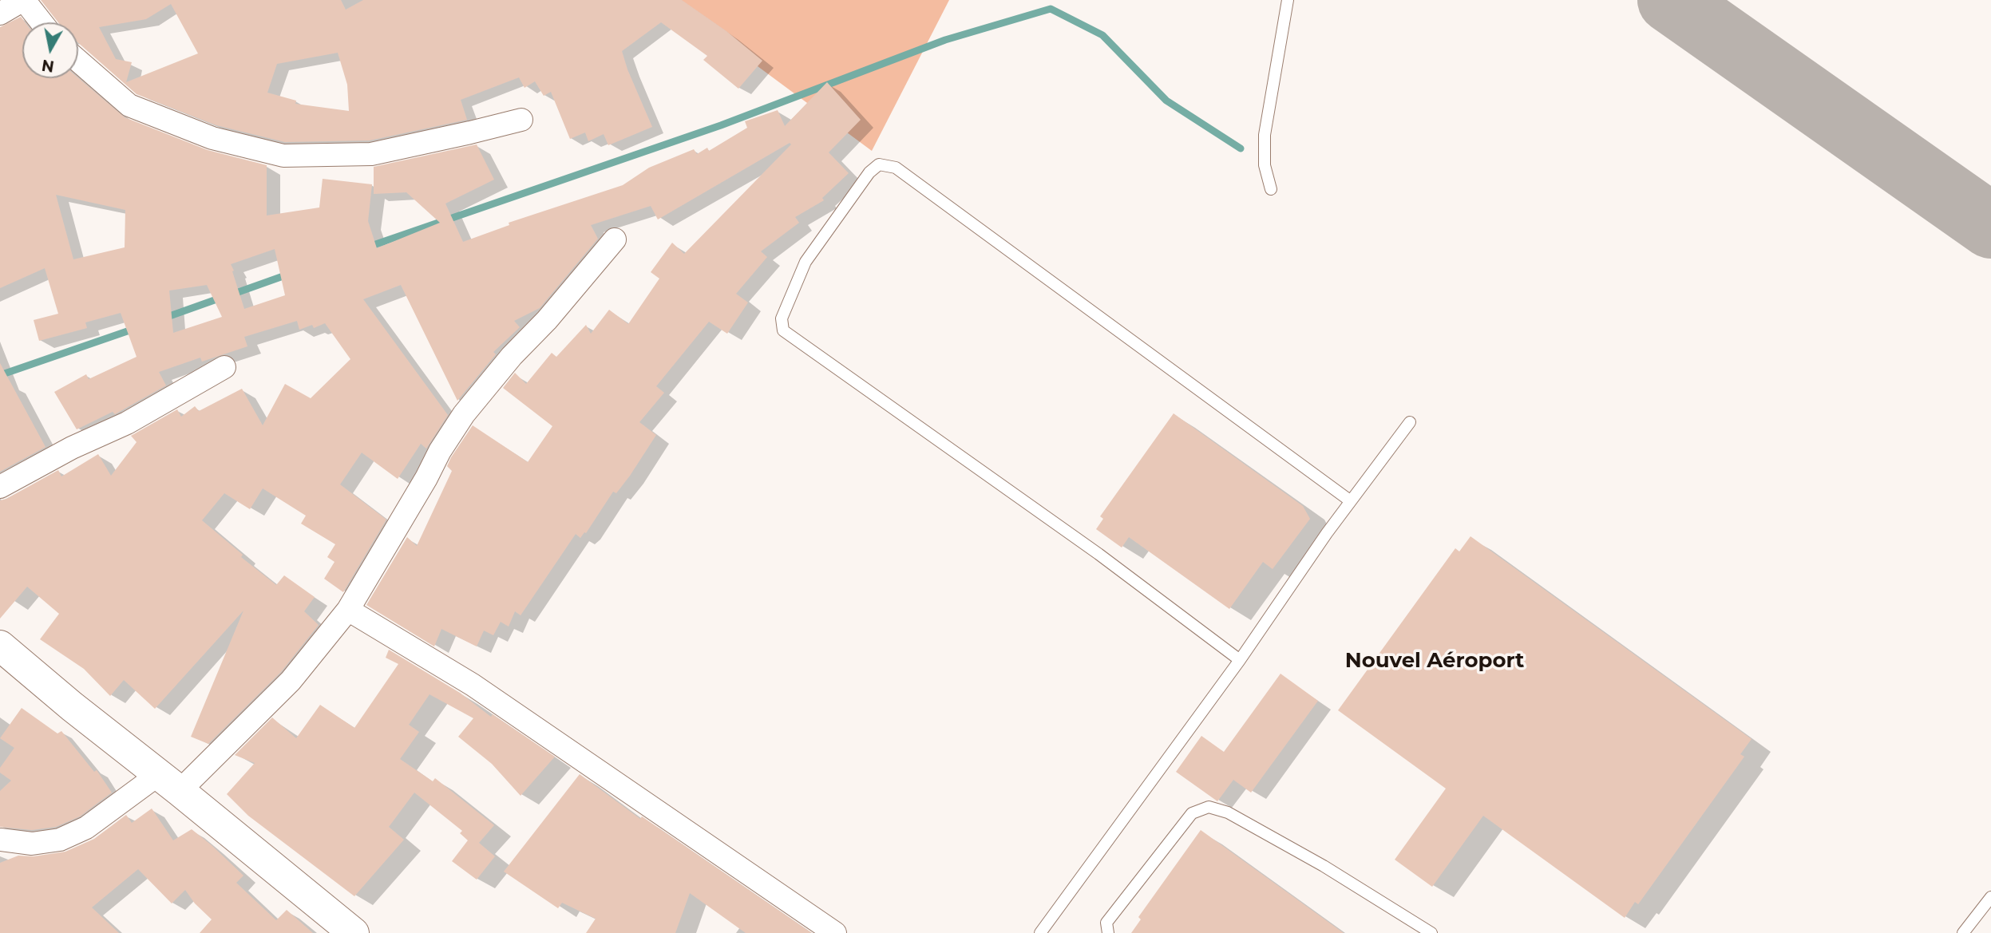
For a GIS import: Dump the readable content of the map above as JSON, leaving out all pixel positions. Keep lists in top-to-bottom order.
{
  "districts": ["Nouvel Aéroport"],
  "north": "bottom"
}
